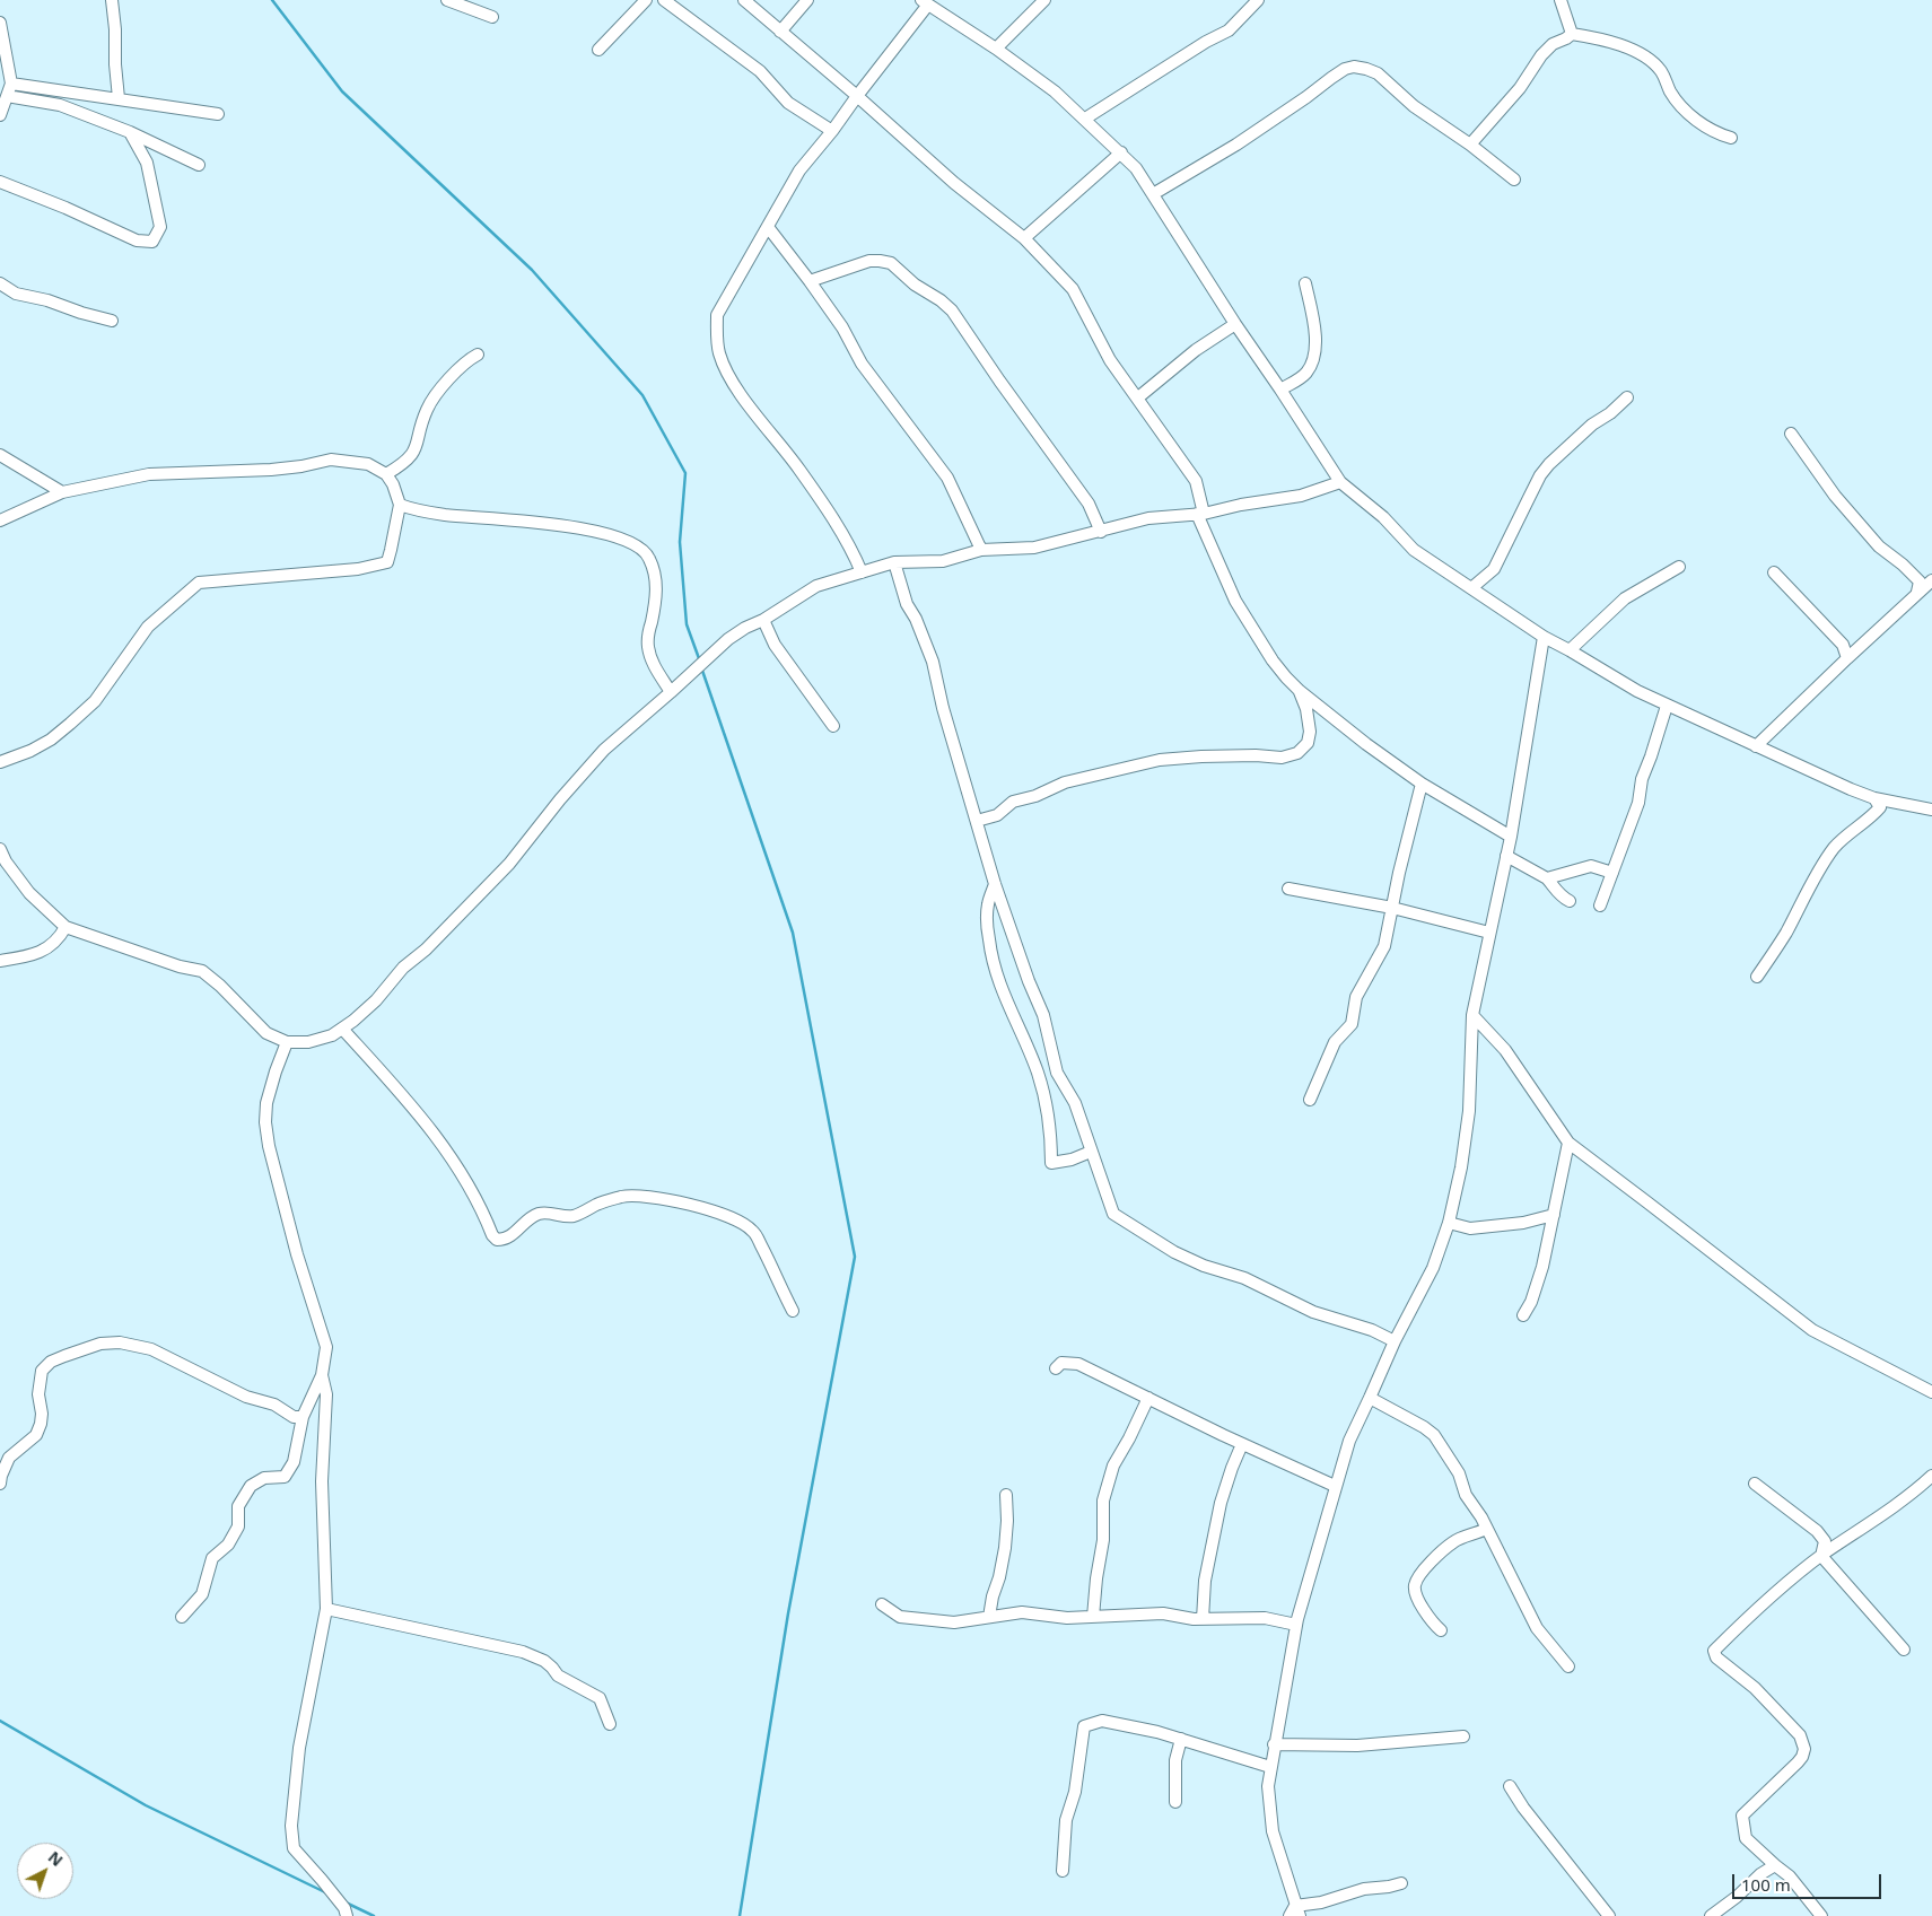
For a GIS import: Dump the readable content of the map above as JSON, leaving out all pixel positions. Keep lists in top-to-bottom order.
{
  "scale_bar": "100 m",
  "north": "top right"
}
